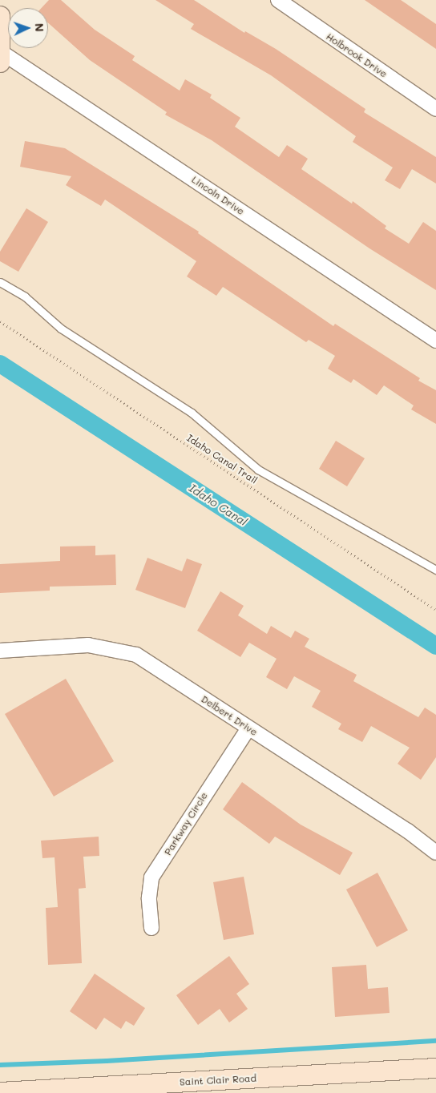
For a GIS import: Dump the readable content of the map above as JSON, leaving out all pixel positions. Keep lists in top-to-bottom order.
{
  "streets": {
    "street": [
      "Holbrook Drive",
      "Lincoln Drive",
      "Delbert Drive",
      "Parkway Circle",
      "Saint Clair Road"
    ],
    "path": ["Idaho Canal Trail"]
  },
  "crossings": [
    ["Delbert Drive", "Parkway Circle"]
  ],
  "water": ["Idaho Canal"],
  "north": "right"
}
